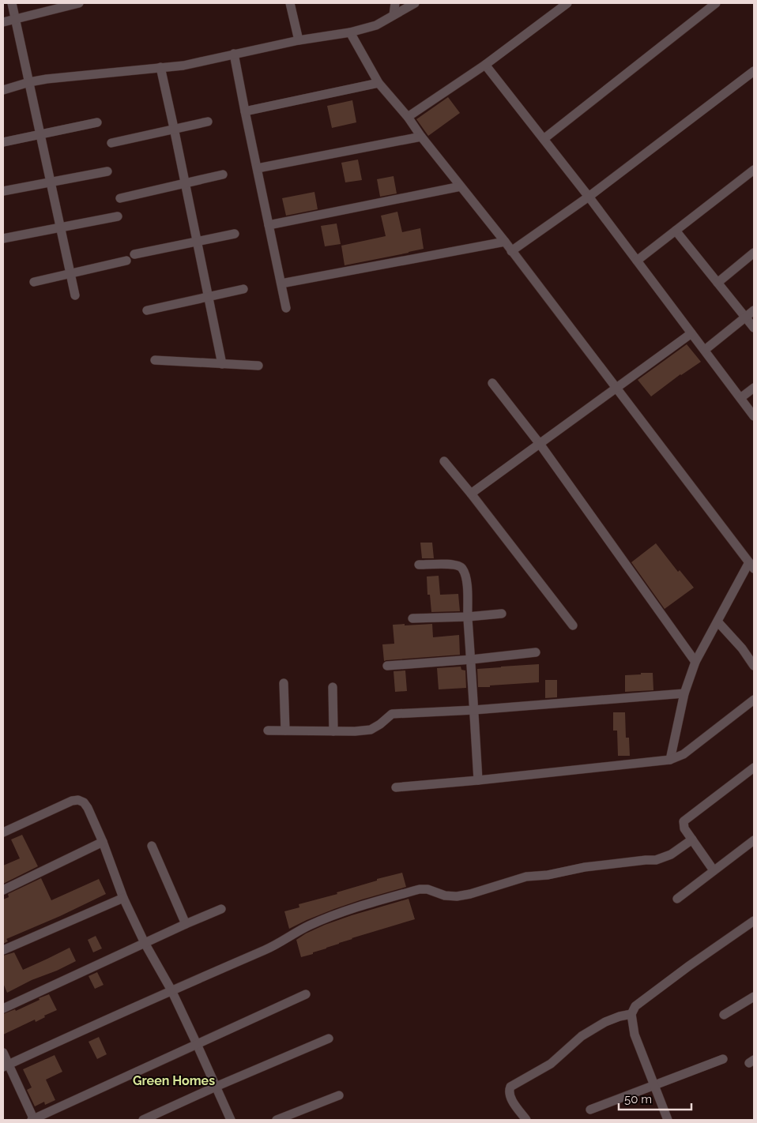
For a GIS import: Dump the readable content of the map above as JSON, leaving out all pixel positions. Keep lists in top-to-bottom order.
{
  "districts": ["Green Homes"],
  "scale_bar": "50 m"
}
